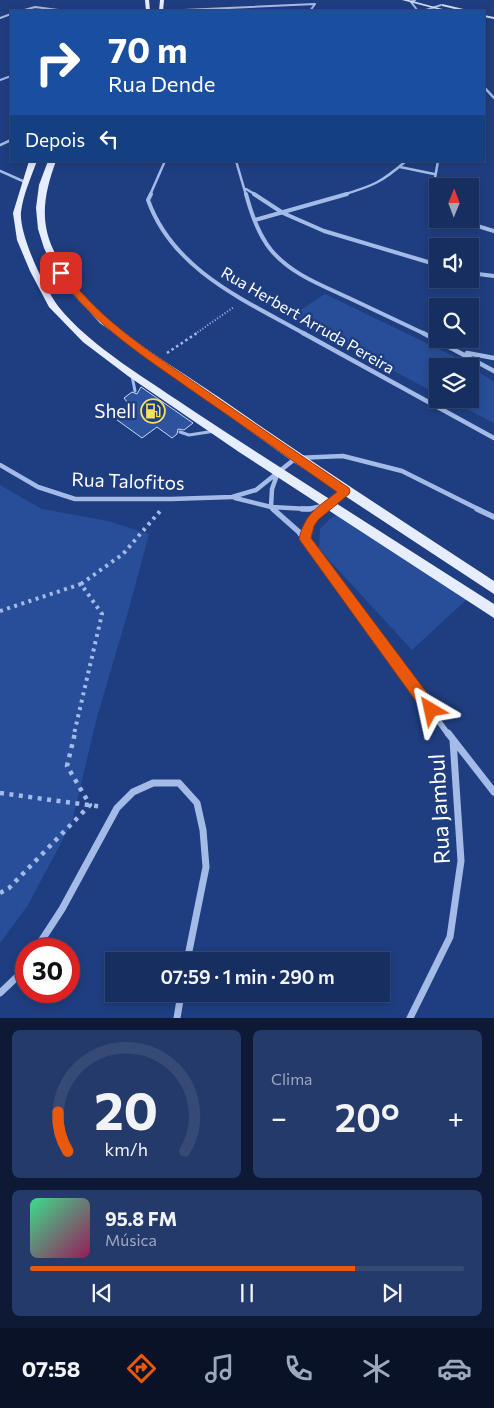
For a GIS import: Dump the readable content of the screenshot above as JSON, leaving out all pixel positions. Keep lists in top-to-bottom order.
{
  "streets": {
    "street": ["Rua Herbert Arruda Pereira", "Rua Talofitos", "Rua Jambul"]
  },
  "crossings": [
    ["Rua Talofitos", "Rua Jambul"]
  ],
  "places": {
    "fuel station": ["Shell"]
  },
  "north": "top",
  "page": {
    "turn": ["70 m", "Rua Dende"],
    "then": "Depois",
    "limit": "30",
    "trip": "07:59 · 1 min · 290 m",
    "tile": "Clima",
    "heat": ["−", "20°", "+"],
    "song": ["95.8 FM", "Música"],
    "tabs": "07:58",
    "gauge": ["20", "km/h"]
  }
}
